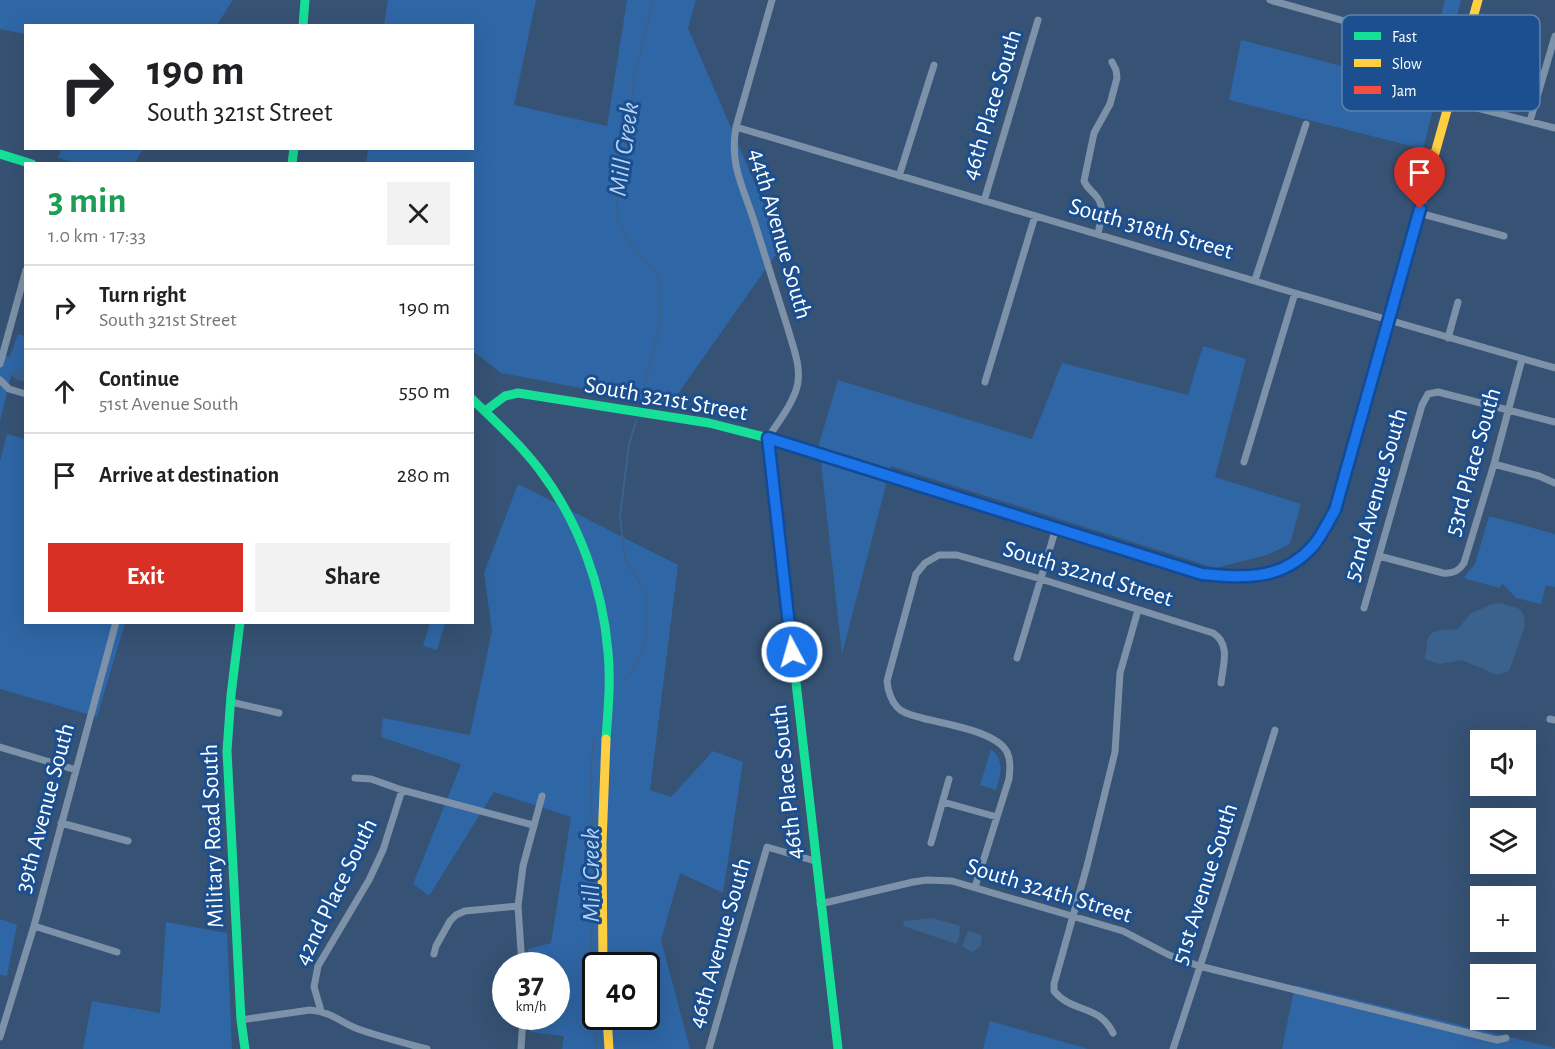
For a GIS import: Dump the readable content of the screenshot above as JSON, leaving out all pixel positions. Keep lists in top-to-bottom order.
{
  "streets": {
    "main road": ["46th Place South", "South 321st Street", "Military Road South"],
    "street": [
      "South 318th Street",
      "44th Avenue South",
      "53rd Place South",
      "52nd Avenue South",
      "South 322nd Street",
      "39th Avenue South",
      "51st Avenue South",
      "South 324th Street",
      "42nd Place South",
      "46th Avenue South"
    ]
  },
  "crossings": [
    ["46th Place South", "South 318th Street"],
    ["46th Place South", "44th Avenue South"],
    ["46th Place South", "South 321st Street"],
    ["46th Place South", "South 324th Street"],
    ["46th Place South", "46th Avenue South"],
    ["South 318th Street", "44th Avenue South"],
    ["South 318th Street", "South 321st Street"],
    ["South 318th Street", "53rd Place South"],
    ["44th Avenue South", "South 321st Street"],
    ["53rd Place South", "52nd Avenue South"],
    ["51st Avenue South", "South 324th Street"]
  ],
  "water": ["Mill Creek"],
  "legend": ["Fast", "Slow", "Jam"],
  "page": {
    "turn": ["190 m", "South 321st Street"],
    "heading": ["3 min", "1.0 km · 17:33"],
    "list": [
      {
        "name": "Turn right",
        "note": "South 321st Street",
        "value": "190 m"
      },
      {
        "name": "Continue",
        "note": "51st Avenue South",
        "value": "550 m"
      },
      {
        "name": "Arrive at destination",
        "value": "280 m"
      }
    ],
    "buttons": ["Exit", "Share"],
    "map_buttons": ["+", "−"],
    "speed": "37 km/h",
    "limit": "40"
  }
}
